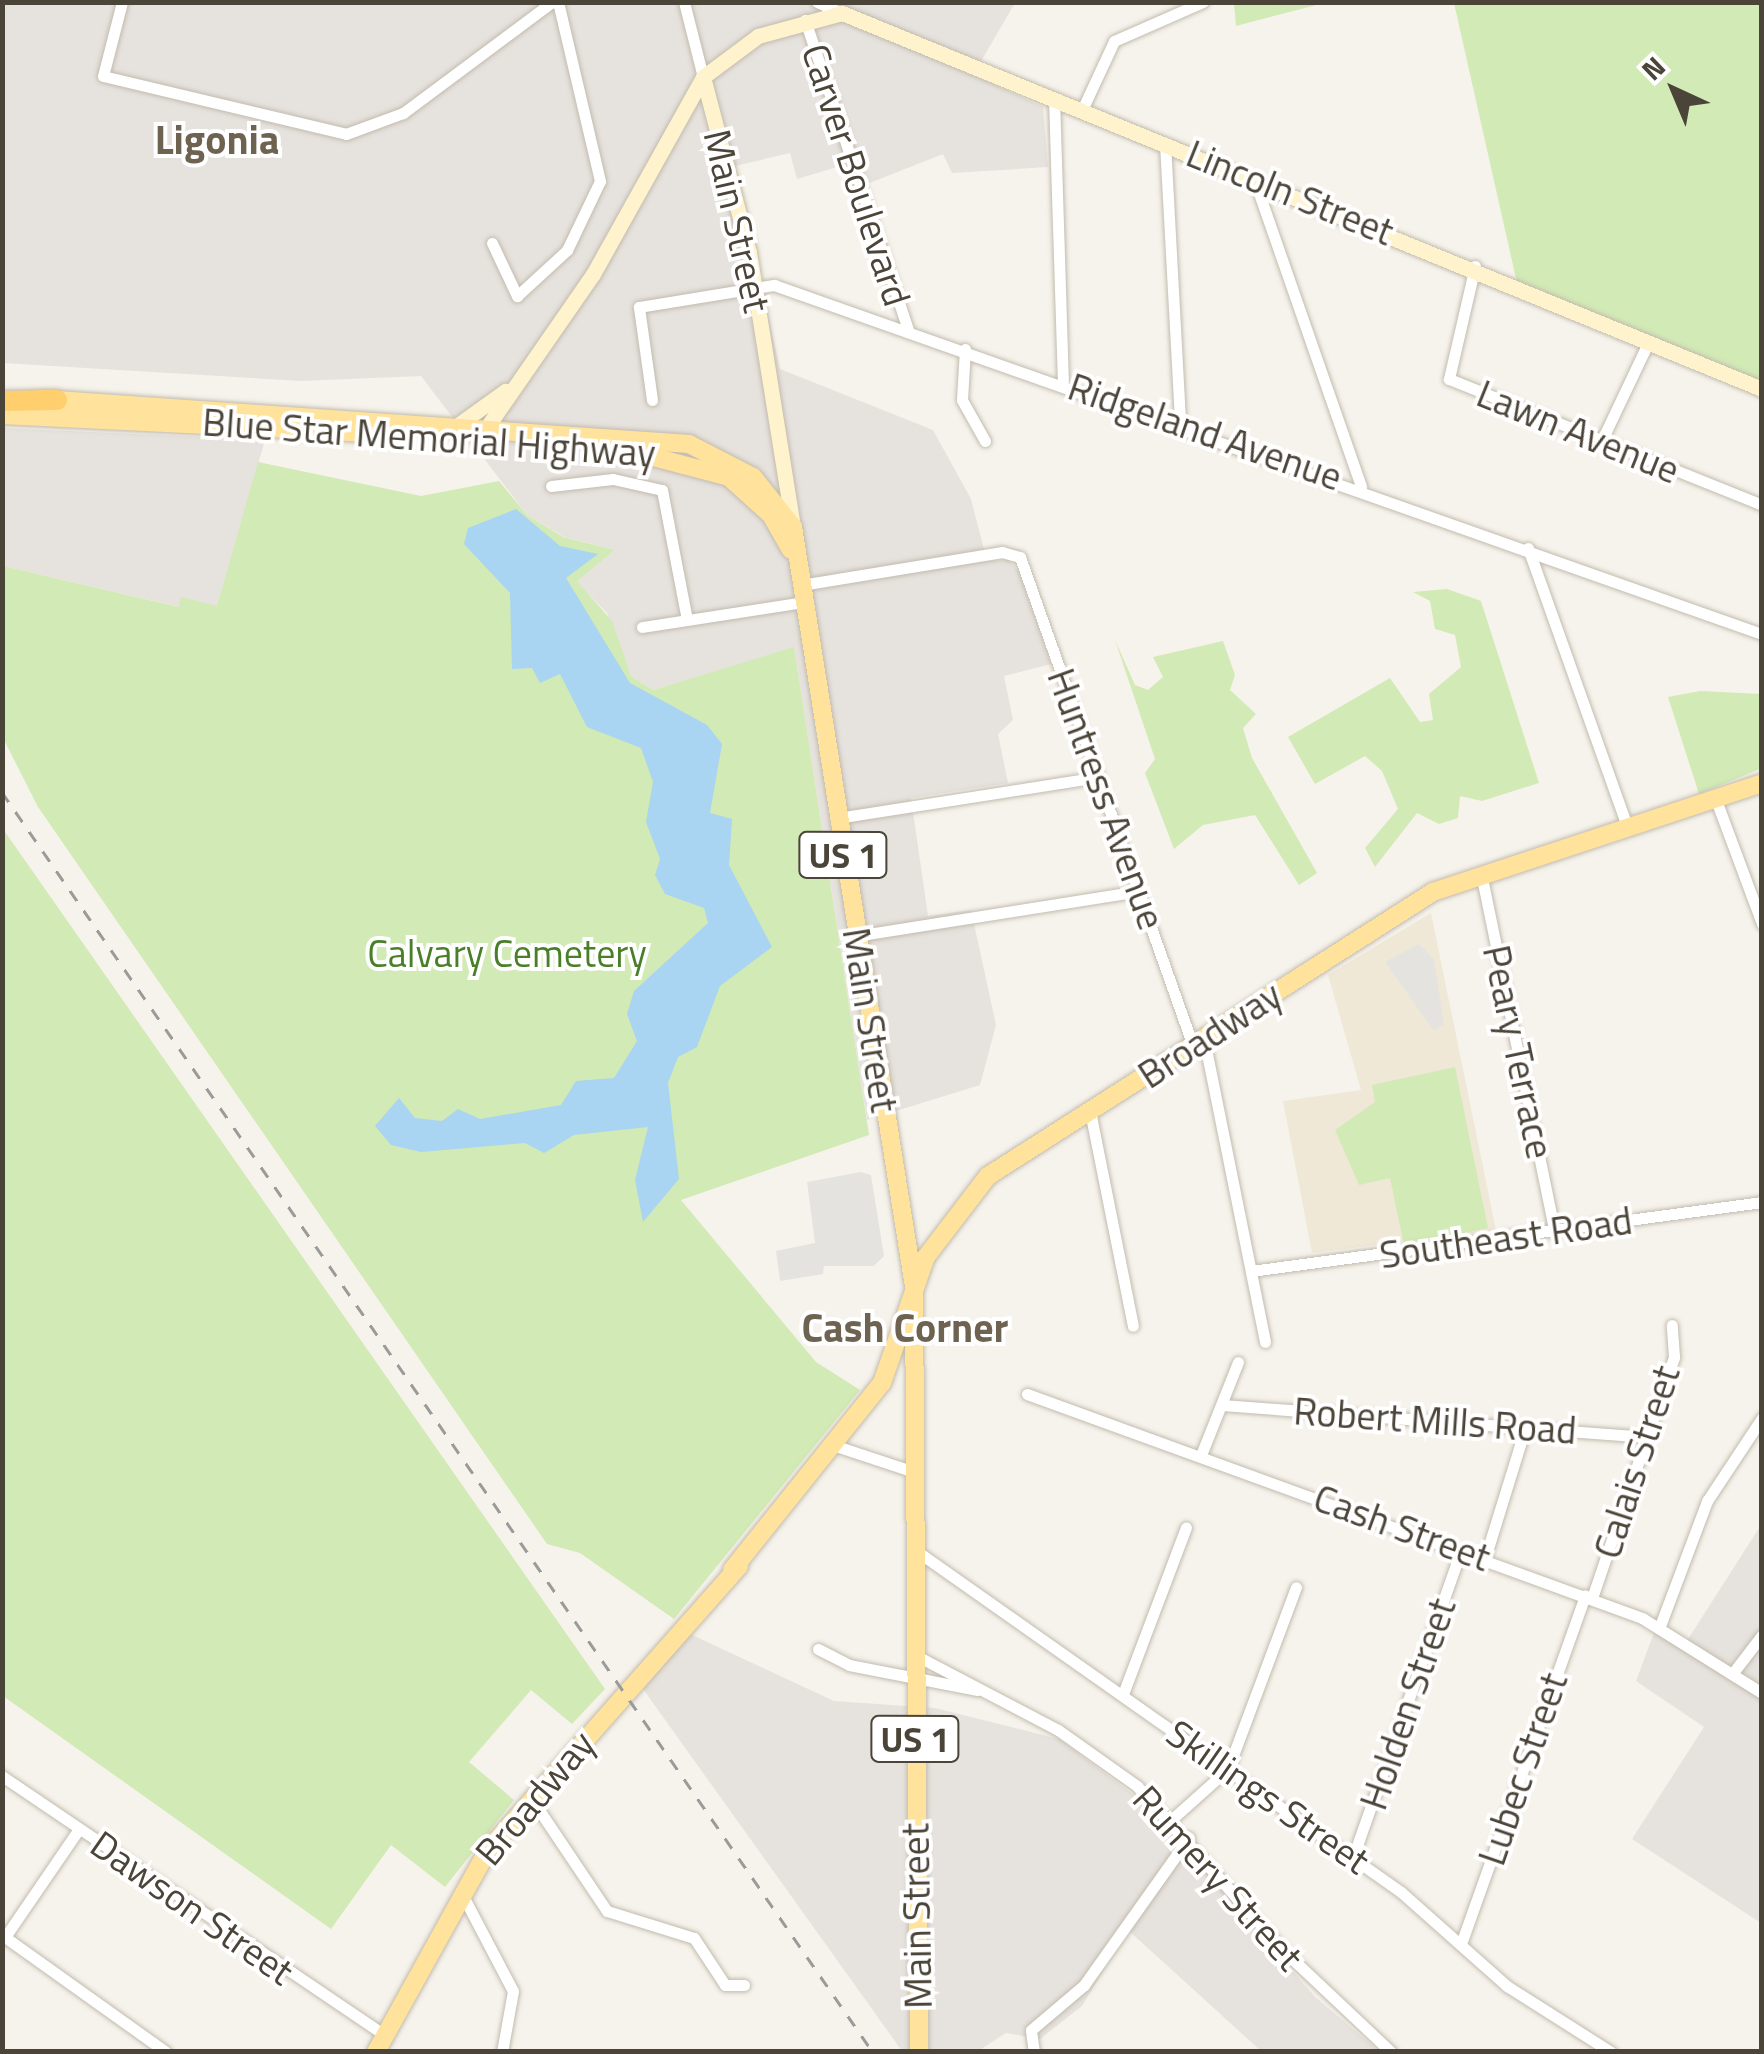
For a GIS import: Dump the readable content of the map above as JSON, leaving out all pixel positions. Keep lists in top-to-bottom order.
{
  "streets": {
    "highway": ["US 1"],
    "main road": [
      "Lincoln Street",
      "Main Street",
      "Blue Star Memorial Highway",
      "Broadway"
    ],
    "street": [
      "Carver Boulevard",
      "Ridgeland Avenue",
      "Lawn Avenue",
      "Huntress Avenue",
      "Peary Terrace",
      "Southeast Road",
      "Robert Mills Road",
      "Calais Street",
      "Cash Street",
      "Holden Street",
      "Lubec Street",
      "Skillings Street",
      "Rumery Street",
      "Dawson Street"
    ]
  },
  "crossings": [
    ["Carver Boulevard", "Ridgeland Avenue"],
    ["Lincoln Street", "Lawn Avenue"],
    ["Main Street", "Ridgeland Avenue"],
    ["Main Street", "Blue Star Memorial Highway"],
    ["Main Street", "Huntress Avenue"],
    ["Main Street", "Broadway"],
    ["Main Street", "Skillings Street"],
    ["Main Street", "Rumery Street"],
    ["Blue Star Memorial Highway", "Huntress Avenue"],
    ["Blue Star Memorial Highway", "US 1"],
    ["Huntress Avenue", "Broadway"],
    ["Huntress Avenue", "Southeast Road"],
    ["Broadway", "Peary Terrace"],
    ["Broadway", "Dawson Street"],
    ["Peary Terrace", "Southeast Road"],
    ["Robert Mills Road", "Calais Street"],
    ["Calais Street", "Cash Street"],
    ["Calais Street", "Lubec Street"],
    ["Cash Street", "Holden Street"],
    ["Cash Street", "Lubec Street"],
    ["Holden Street", "Skillings Street"],
    ["Lubec Street", "Skillings Street"]
  ],
  "districts": ["Ligonia", "Cash Corner"],
  "parks": ["Calvary Cemetery"],
  "north": "top left"
}
